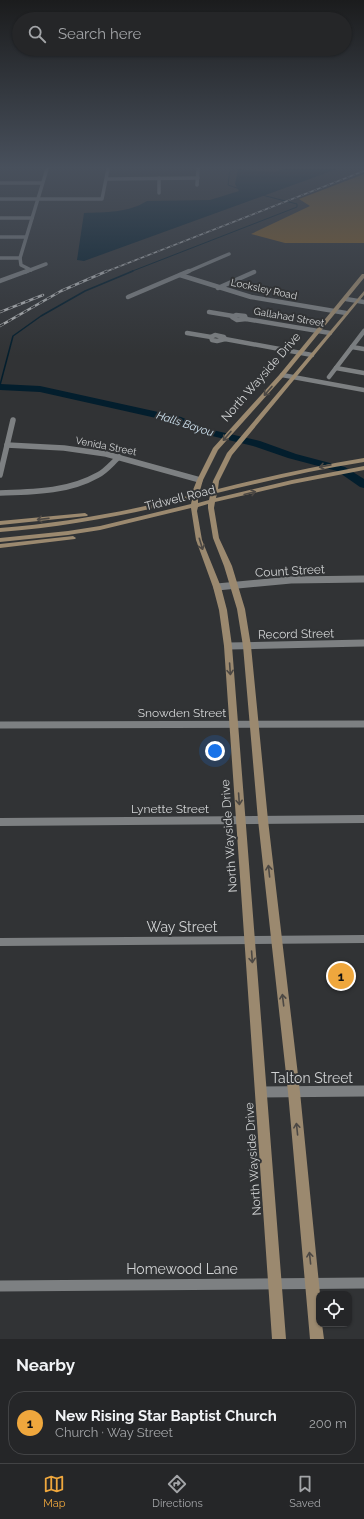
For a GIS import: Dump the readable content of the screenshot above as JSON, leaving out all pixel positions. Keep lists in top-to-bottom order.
{
  "streets": {
    "main road": ["North Wayside Drive", "Tidwell Road"],
    "street": [
      "Locksley Road",
      "Gallahad Street",
      "Venida Street",
      "Count Street",
      "Record Street",
      "Snowden Street",
      "Lynette Street",
      "Way Street",
      "Talton Street",
      "Homewood Lane"
    ]
  },
  "crossings": [
    ["Locksley Road", "North Wayside Drive"],
    ["Gallahad Street", "North Wayside Drive"],
    ["North Wayside Drive", "Venida Street"],
    ["North Wayside Drive", "Tidwell Road"],
    ["North Wayside Drive", "Count Street"],
    ["North Wayside Drive", "Record Street"],
    ["North Wayside Drive", "Snowden Street"],
    ["North Wayside Drive", "Lynette Street"],
    ["North Wayside Drive", "Way Street"],
    ["North Wayside Drive", "Talton Street"],
    ["North Wayside Drive", "Homewood Lane"]
  ],
  "water": ["Halls Bayou"],
  "page": {
    "search": "Search here",
    "pins": "1",
    "heading": "Nearby",
    "list": [
      {
        "mark": "1",
        "name": "New Rising Star Baptist Church",
        "note": "Church · Way Street",
        "value": "200 m"
      }
    ],
    "nav": ["Map", "Directions", "Saved"]
  }
}
